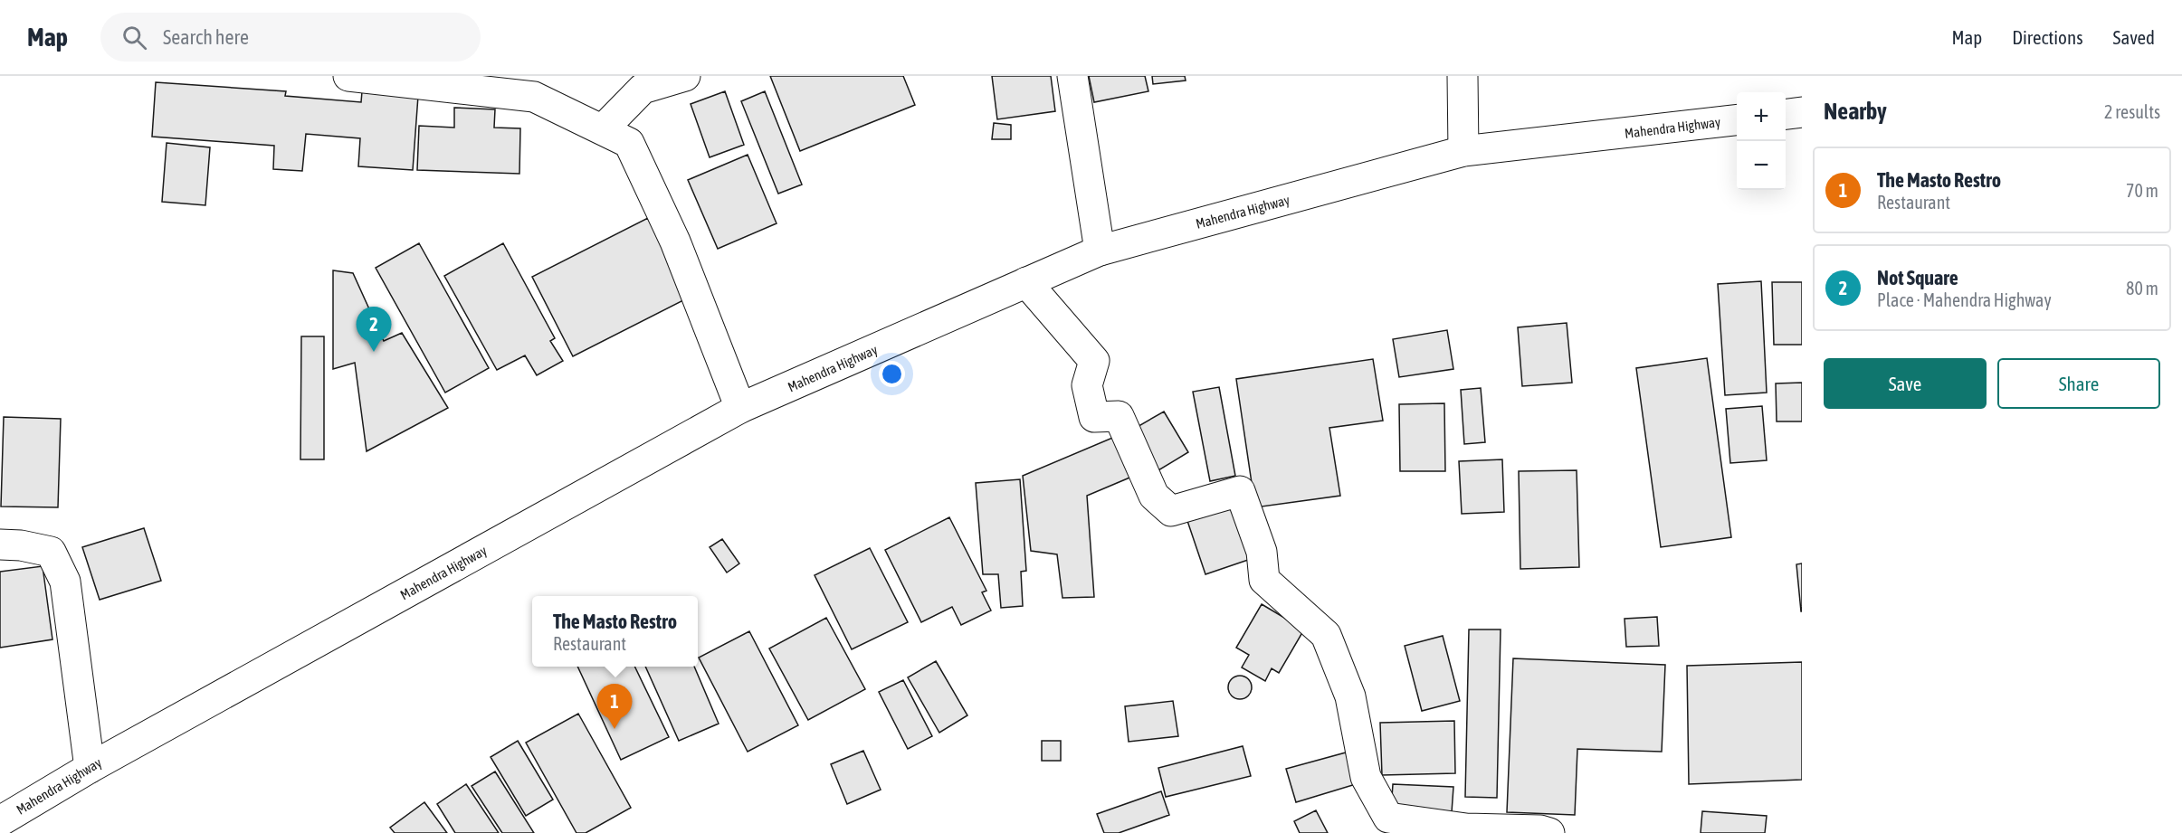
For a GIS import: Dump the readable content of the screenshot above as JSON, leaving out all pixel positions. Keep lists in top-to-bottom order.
{
  "streets": {
    "main road": ["Mahendra Highway"]
  },
  "page": {
    "header": "Map",
    "search": "Search here",
    "nav": ["Map", "Directions", "Saved"],
    "heading": ["Nearby", "2 results"],
    "map_buttons": ["+", "−"],
    "list": [
      {
        "mark": "1",
        "name": "The Masto Restro",
        "note": "Restaurant",
        "value": "70 m"
      },
      {
        "mark": "2",
        "name": "Not Square",
        "note": "Place · Mahendra Highway",
        "value": "80 m"
      }
    ],
    "pins": ["2", "1"],
    "buttons": ["Save", "Share"],
    "popup": ["The Masto Restro", "Restaurant"]
  }
}
